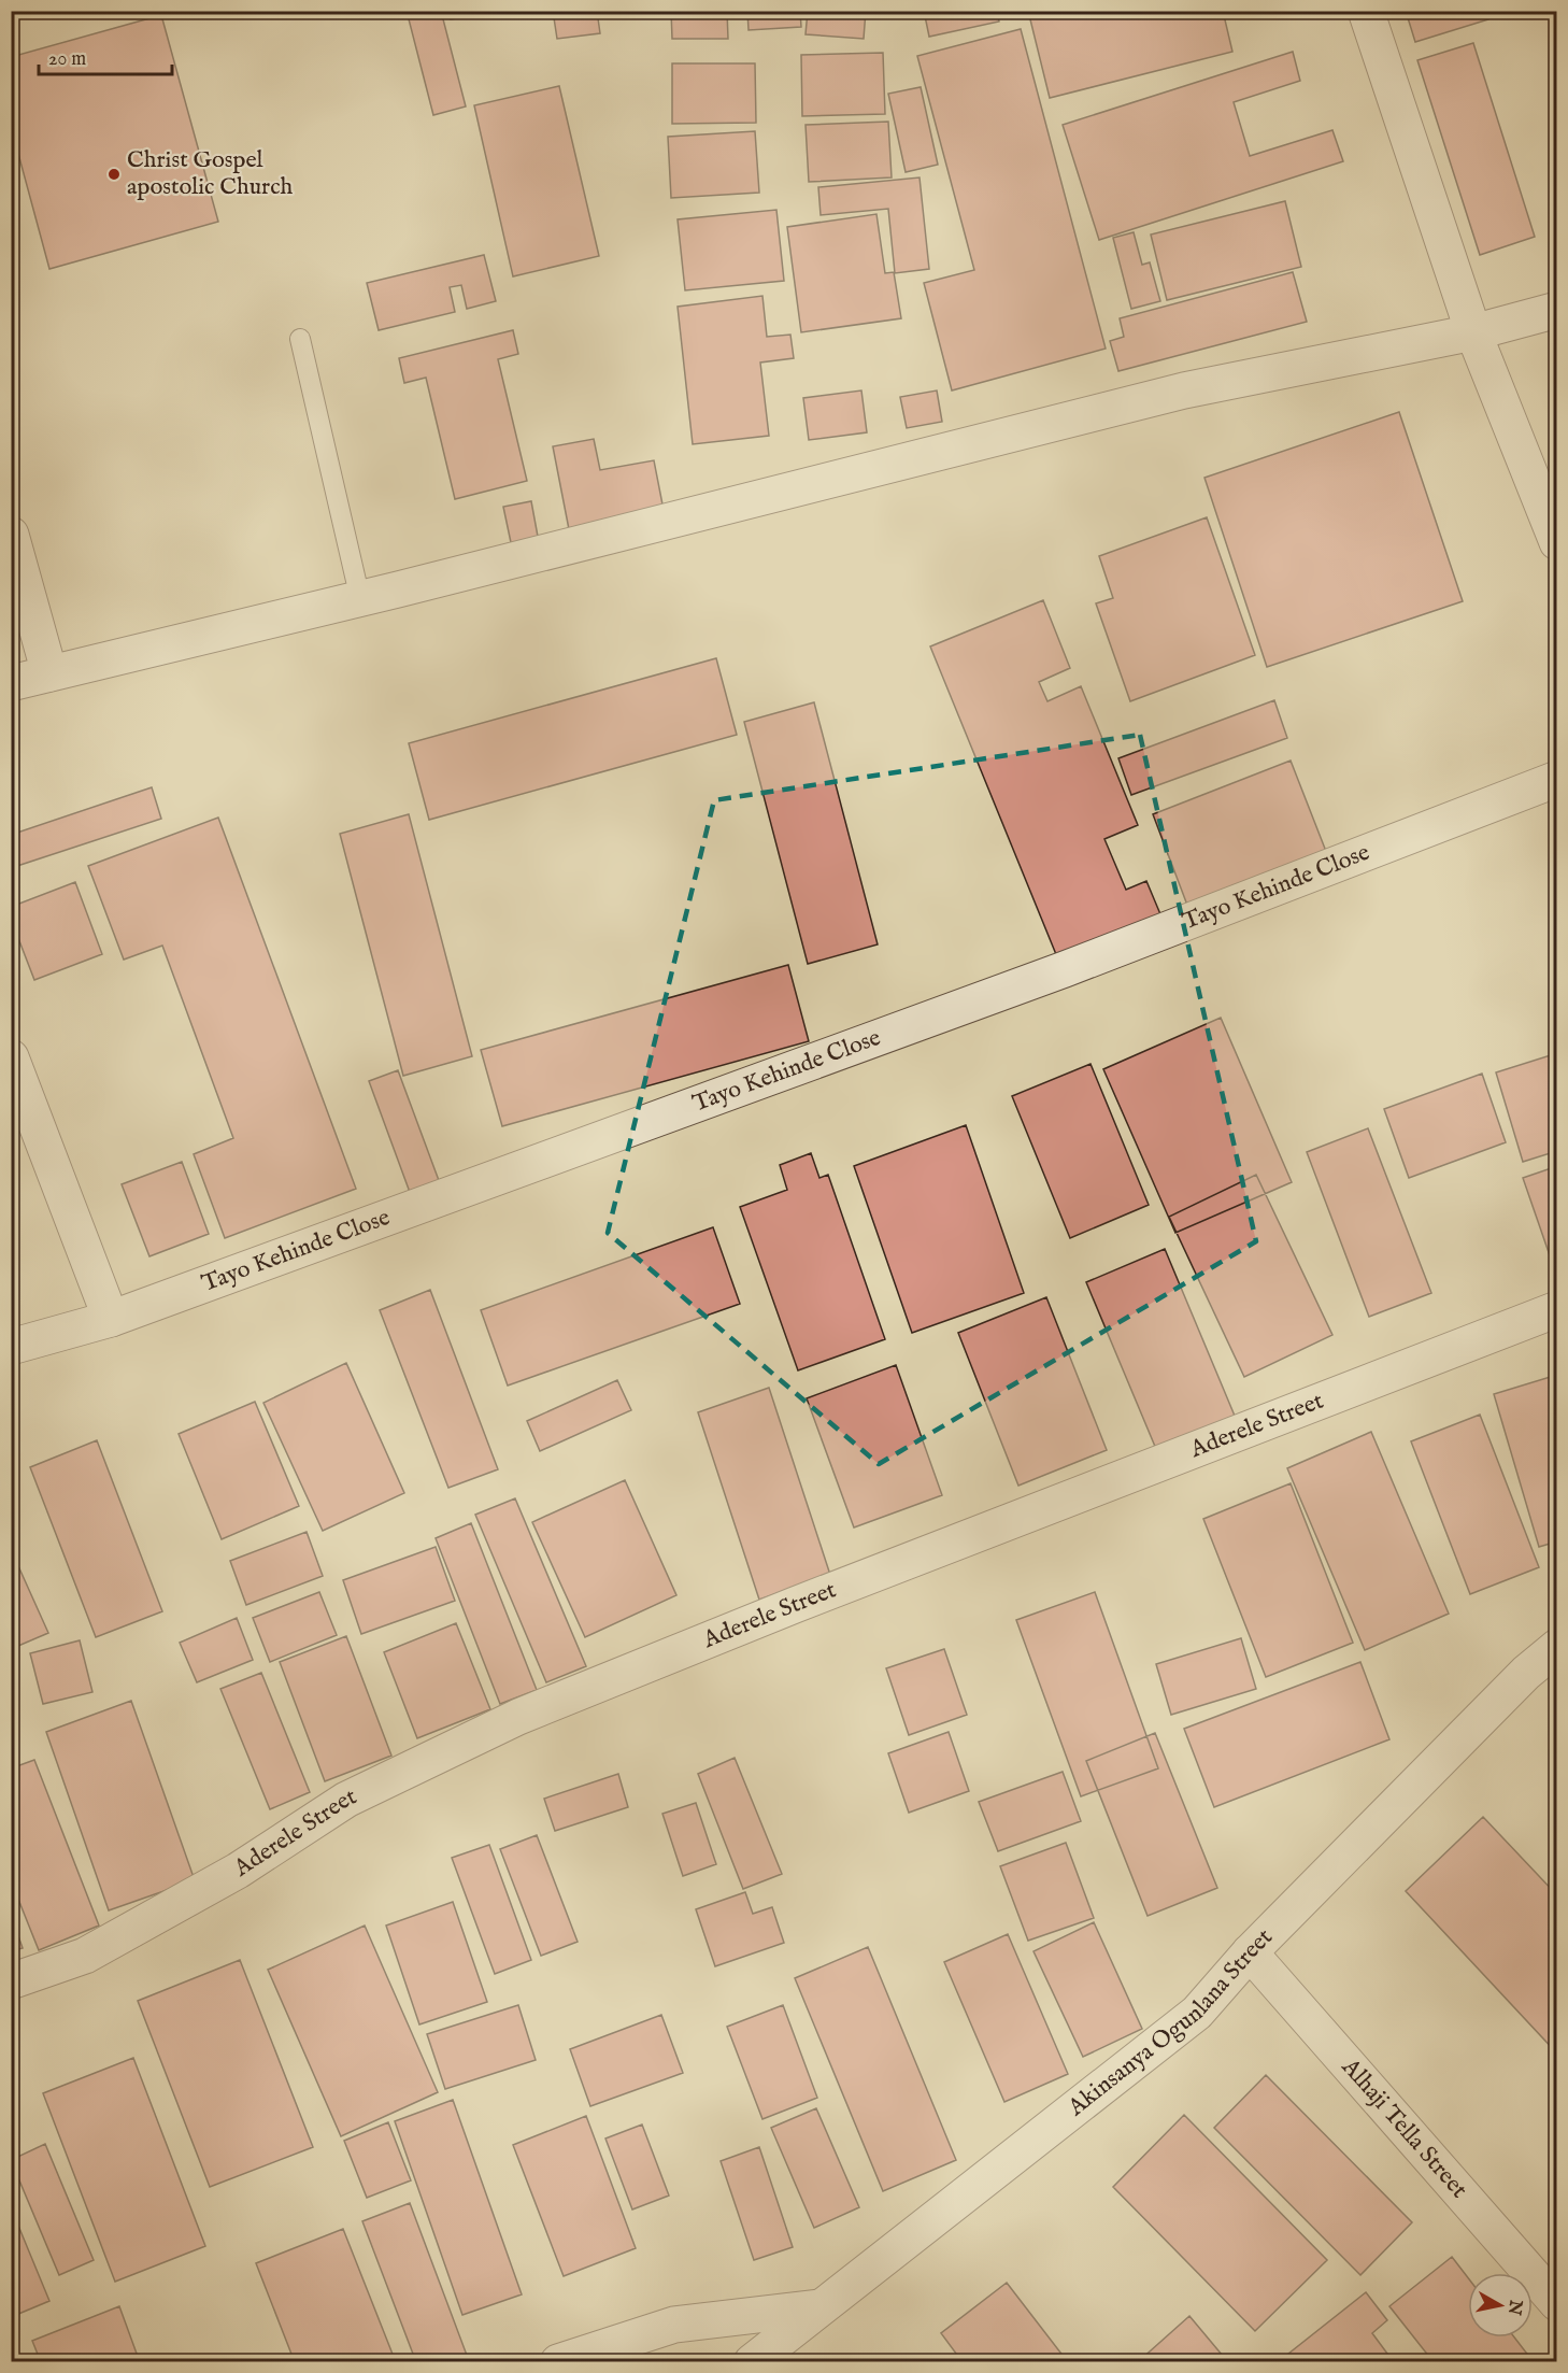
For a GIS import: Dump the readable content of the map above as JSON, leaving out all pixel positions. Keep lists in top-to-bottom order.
{
  "streets": {
    "street": [
      "Tayo Kehinde Close",
      "Aderele Street",
      "Akinsanya Ogunlana Street",
      "Alhaji Tella Street"
    ]
  },
  "crossings": [
    ["Akinsanya Ogunlana Street", "Alhaji Tella Street"]
  ],
  "places": ["Christ Gospel apostolic Church"],
  "scale_bar": "20 m",
  "north": "right"
}
